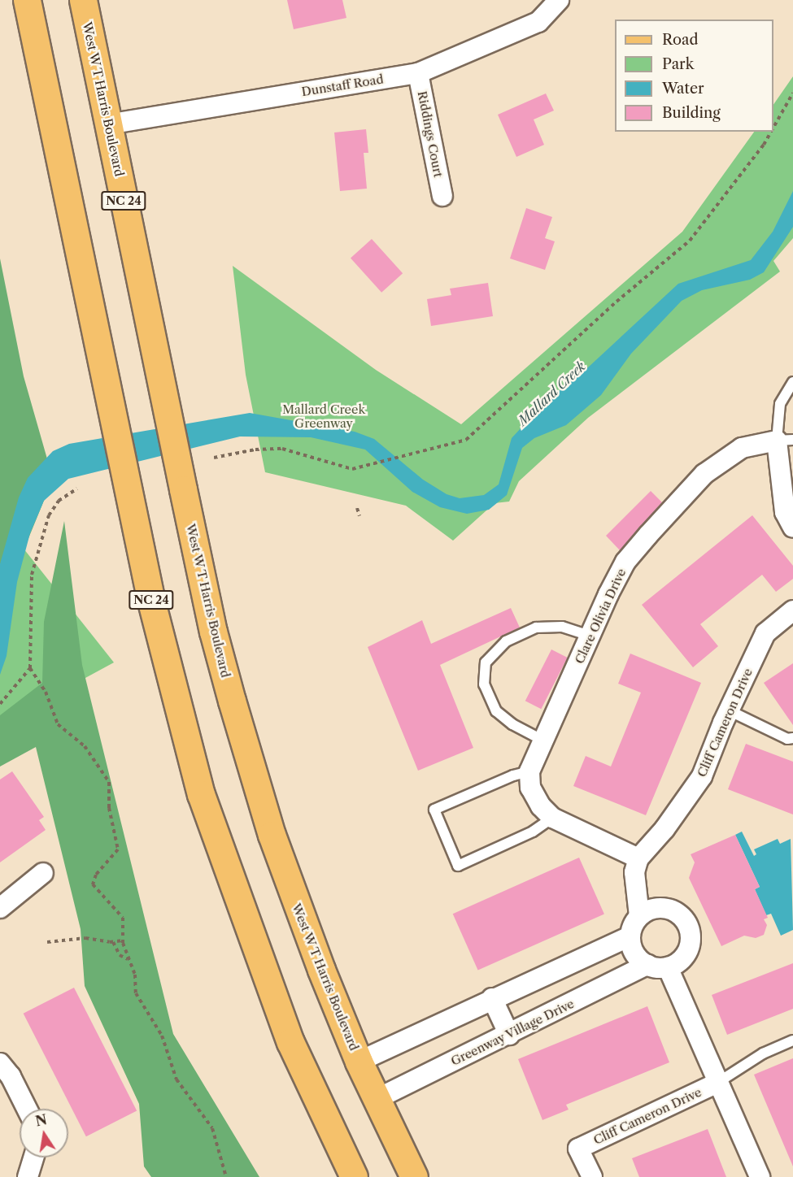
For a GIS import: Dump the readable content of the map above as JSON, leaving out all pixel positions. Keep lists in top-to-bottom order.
{
  "streets": {
    "main road": ["West W T Harris Boulevard", "NC 24"],
    "street": [
      "Dunstaff Road",
      "Riddings Court",
      "Clare Olivia Drive",
      "Cliff Cameron Drive",
      "Greenway Village Drive"
    ]
  },
  "crossings": [
    ["Dunstaff Road", "West W T Harris Boulevard"],
    ["Dunstaff Road", "Riddings Court"],
    ["West W T Harris Boulevard", "Greenway Village Drive"]
  ],
  "water": ["Mallard Creek"],
  "parks": ["Mallard Creek Greenway"],
  "legend": [
    "Road",
    "Park",
    "Water",
    "Building"
  ],
  "north": "top"
}
